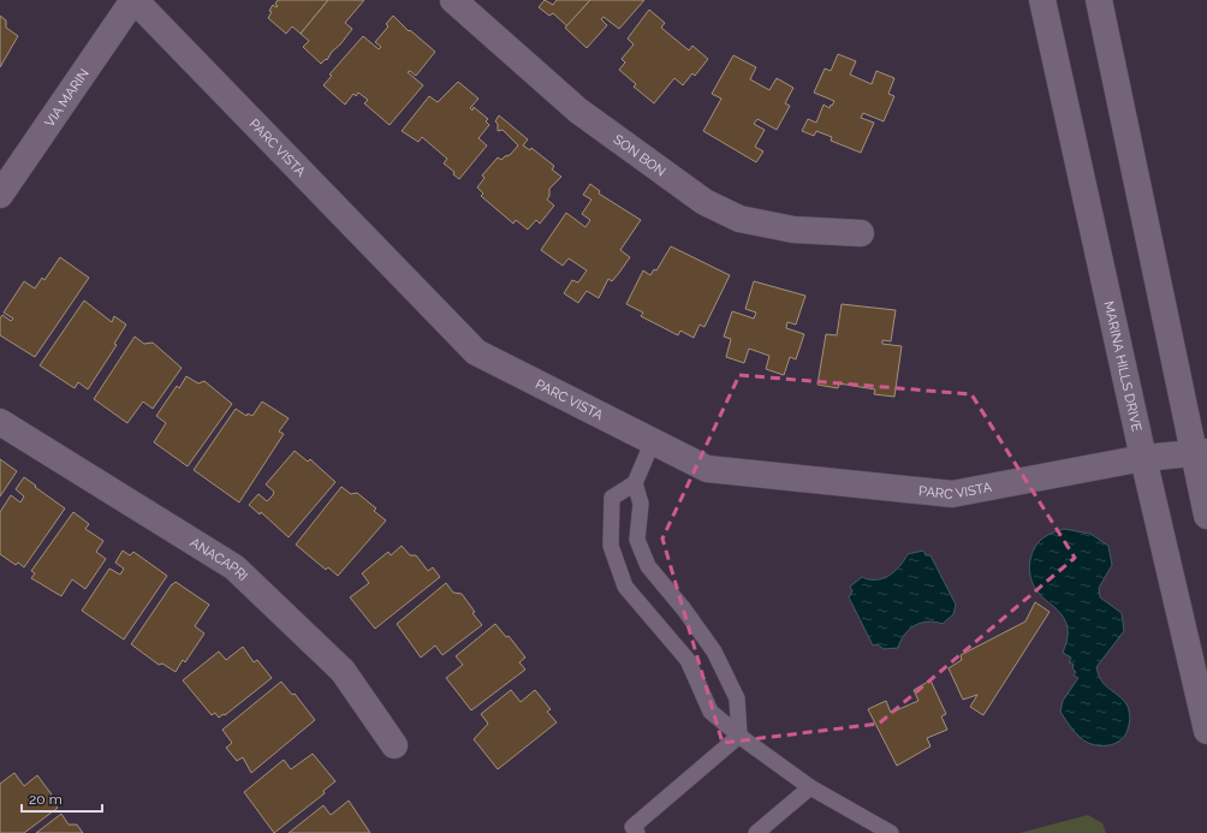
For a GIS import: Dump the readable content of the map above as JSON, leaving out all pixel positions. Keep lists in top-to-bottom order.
{
  "streets": {
    "street": [
      "VIA MARIN",
      "PARC VISTA",
      "SON BON",
      "MARINA HILLS DRIVE",
      "ANACAPRI"
    ]
  },
  "crossings": [
    ["VIA MARIN", "PARC VISTA"],
    ["PARC VISTA", "MARINA HILLS DRIVE"]
  ],
  "scale_bar": "20 m"
}
